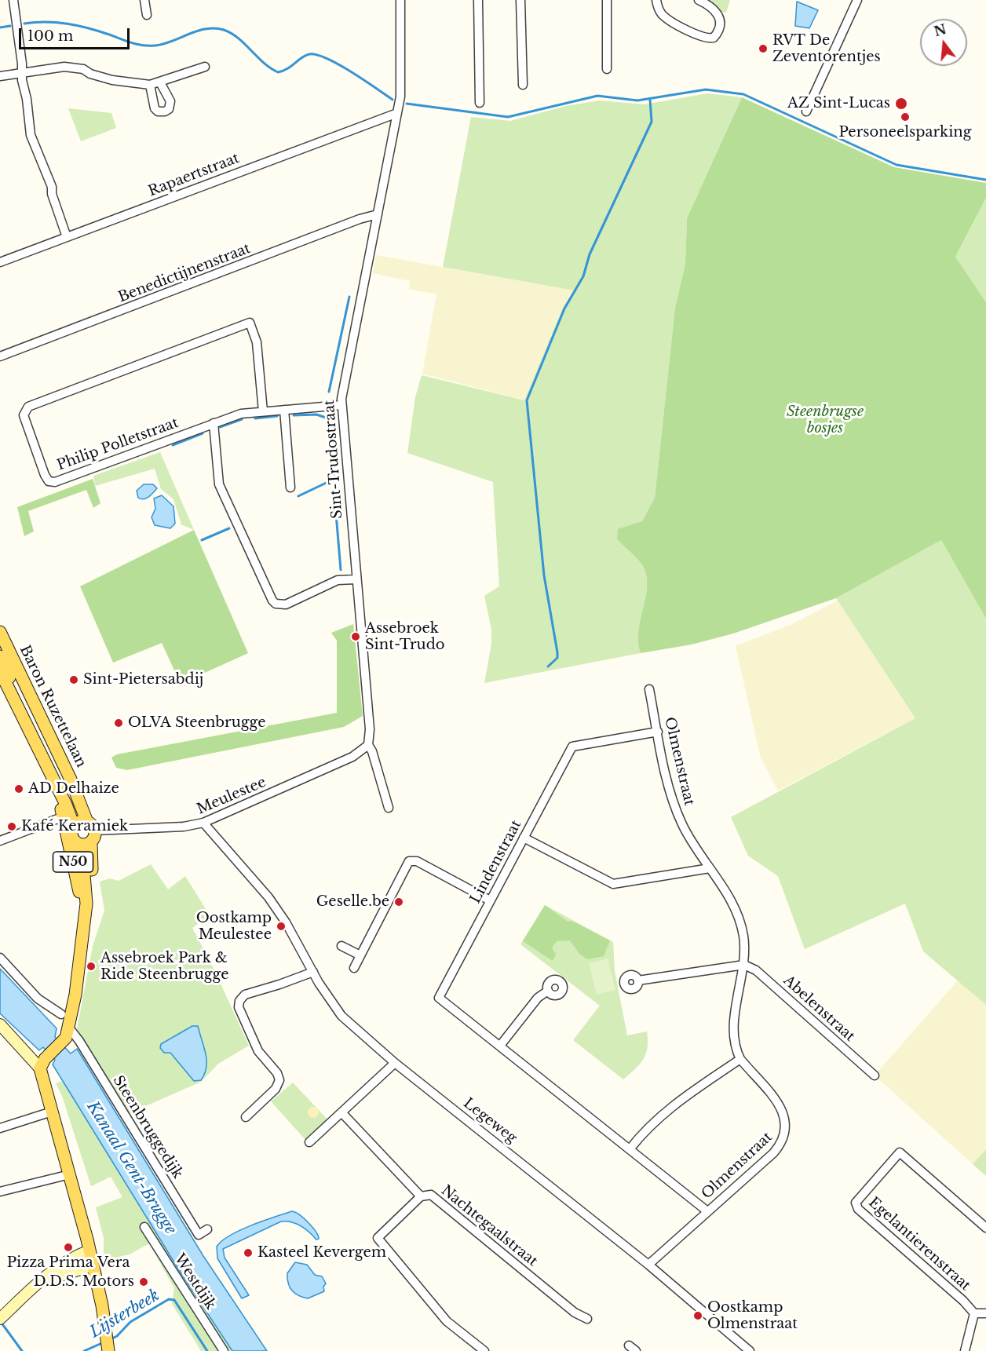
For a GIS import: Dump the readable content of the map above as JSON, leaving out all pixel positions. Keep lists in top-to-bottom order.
{
  "streets": {
    "main road": ["Baron Ruzettelaan", "N50"],
    "street": [
      "Rapaertstraat",
      "Benedictijnenstraat",
      "Philip Polletstraat",
      "Sint-Trudostraat",
      "Olmenstraat",
      "Meulestee",
      "Lindenstraat",
      "Abelenstraat",
      "Legeweg",
      "Steenbruggedijk",
      "Nachtegaalstraat",
      "Egelantierenstraat",
      "Westdijk"
    ]
  },
  "crossings": [
    ["Rapaertstraat", "Sint-Trudostraat"],
    ["Benedictijnenstraat", "Sint-Trudostraat"],
    ["Philip Polletstraat", "Sint-Trudostraat"],
    ["Sint-Trudostraat", "Meulestee"],
    ["Baron Ruzettelaan", "Meulestee"],
    ["Baron Ruzettelaan", "N50"],
    ["Baron Ruzettelaan", "Steenbruggedijk"],
    ["Olmenstraat", "Lindenstraat"],
    ["Olmenstraat", "Abelenstraat"],
    ["Olmenstraat", "Legeweg"],
    ["Meulestee", "N50"],
    ["Meulestee", "Legeweg"]
  ],
  "water": ["Kanaal Gent-Brugge", "Lijsterbeek"],
  "parks": ["Steenbrugse bosjes"],
  "places": [
    "RVT De Zeventorentjes",
    "AZ Sint-Lucas",
    "Personeelsparking",
    "Assebroek Sint-Trudo",
    "Sint-Pietersabdij",
    "OLVA Steenbrugge",
    "AD Delhaize",
    "Kafé Keramiek",
    "Geselle.be",
    "Oostkamp Meulestee",
    "Assebroek Park & Ride Steenbrugge",
    "Pizza Prima Vera",
    "Kasteel Kevergem",
    "D.D.S. Motors",
    "Oostkamp Olmenstraat"
  ],
  "scale_bar": "100 m",
  "north": "top"
}
